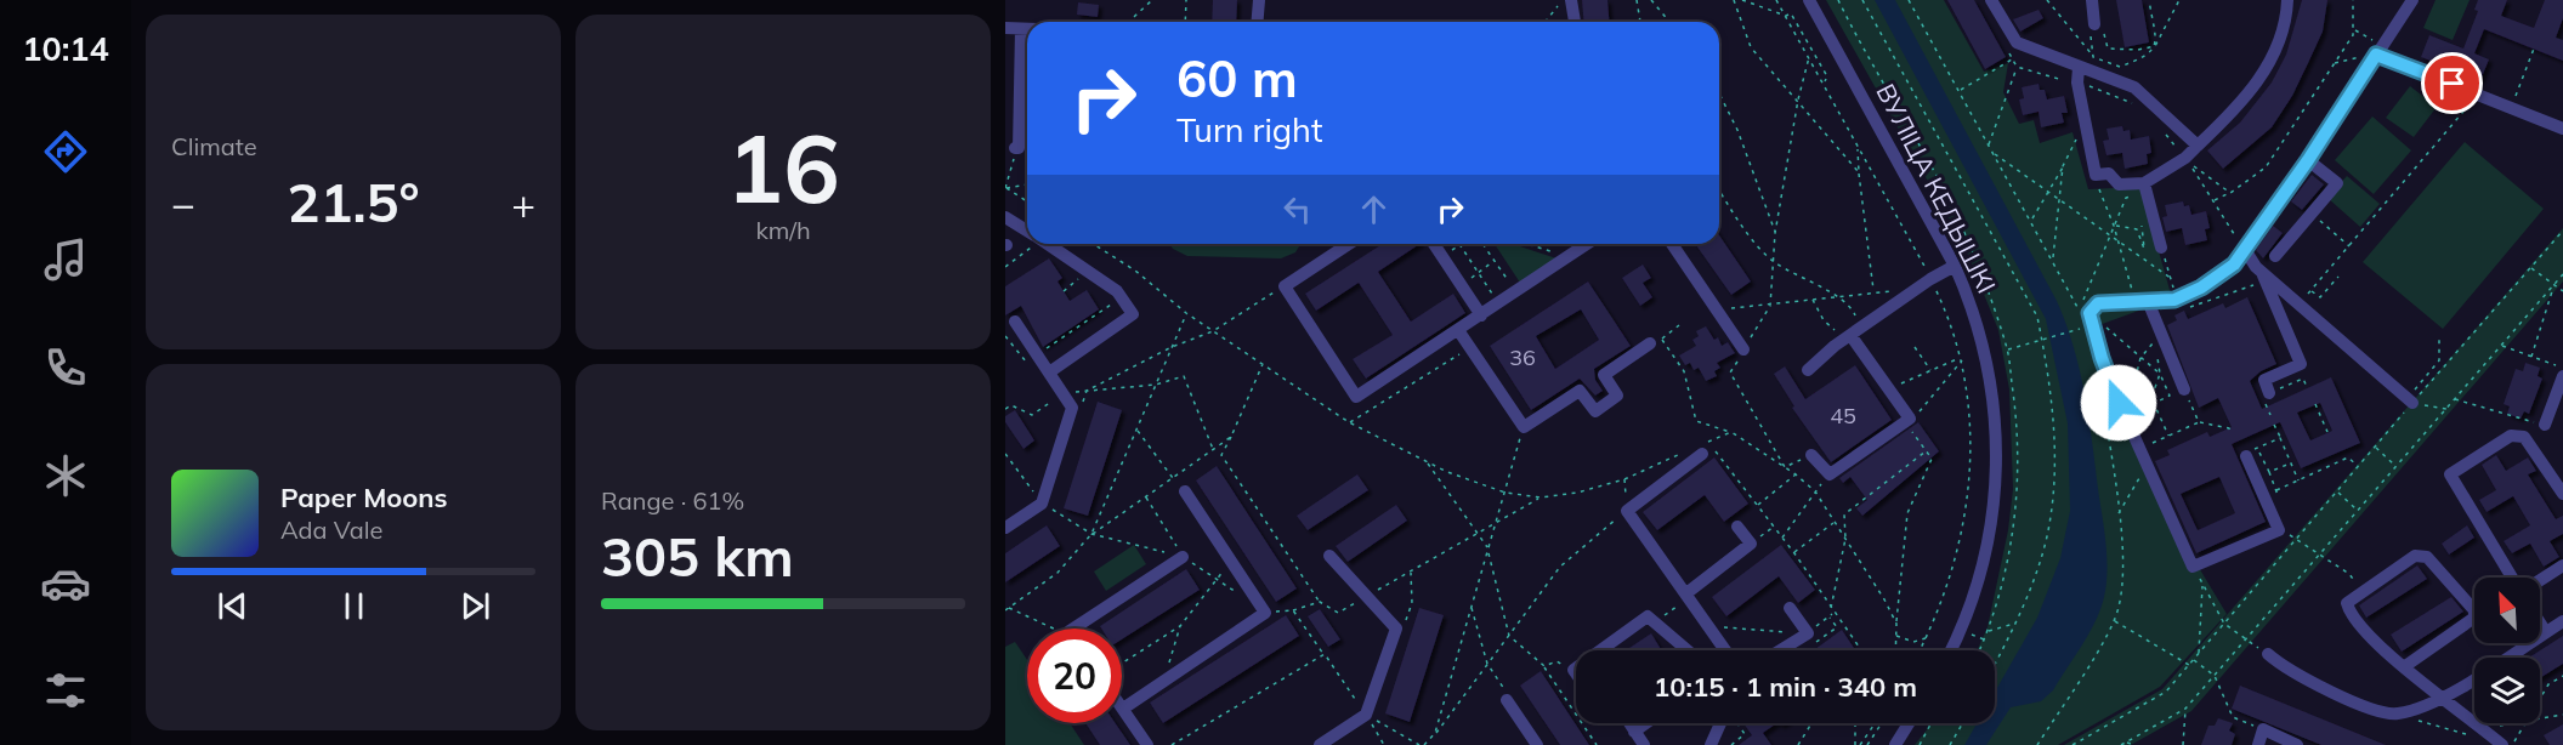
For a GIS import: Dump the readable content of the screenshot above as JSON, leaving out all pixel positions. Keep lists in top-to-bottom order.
{
  "streets": {
    "street": ["ВУЛІЦА КЕДЫШКІ"]
  },
  "house_numbers": ["36", "45"],
  "north": "top left",
  "page": {
    "tabs": "10:14",
    "tile": [
      "Climate",
      ["16", "km/h"],
      ["Range · 61%", "305 km"]
    ],
    "turn": ["60 m", "Turn right"],
    "heat": ["−", "21.5°", "+"],
    "song": ["Paper Moons", "Ada Vale"],
    "limit": "20",
    "trip": "10:15 · 1 min · 340 m"
  }
}
